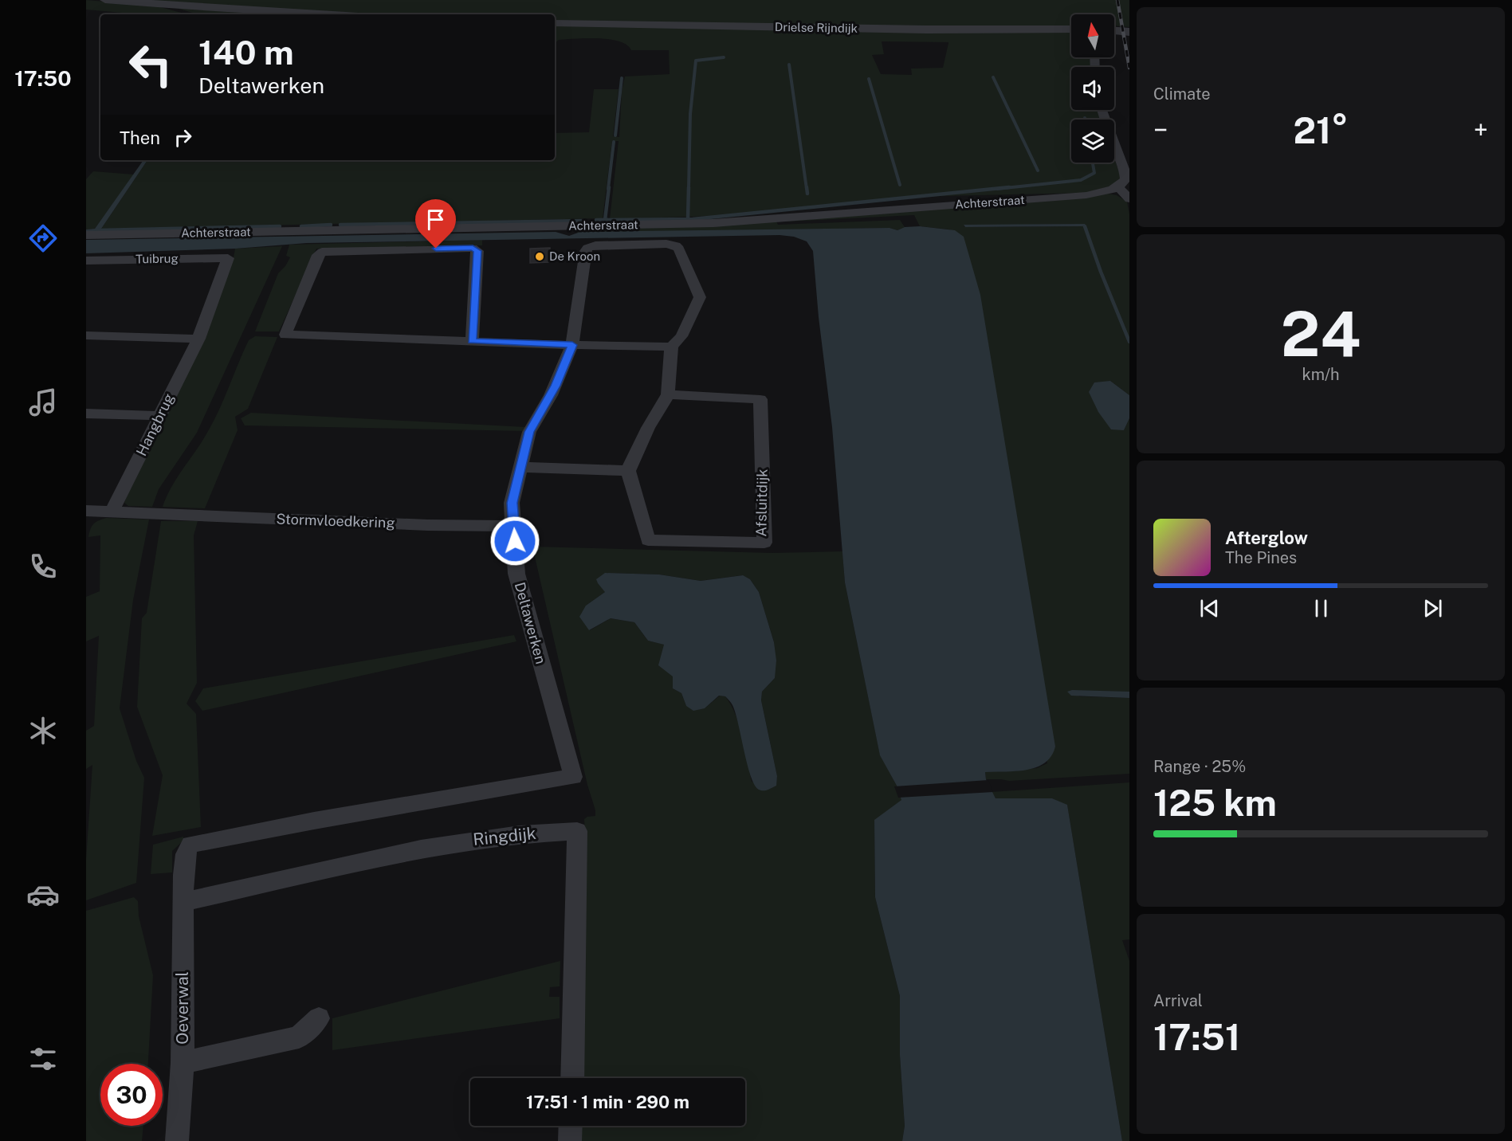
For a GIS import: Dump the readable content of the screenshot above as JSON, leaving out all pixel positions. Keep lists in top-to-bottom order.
{
  "streets": {
    "street": [
      "Drielse Rijndijk",
      "Achterstraat",
      "Tuibrug",
      "Hangbrug",
      "Afsluitdijk",
      "Stormvloedkering",
      "Deltawerken",
      "Ringdijk",
      "Oeverwal"
    ]
  },
  "crossings": [
    ["Tuibrug", "Hangbrug"],
    ["Hangbrug", "Stormvloedkering"],
    ["Stormvloedkering", "Deltawerken"],
    ["Deltawerken", "Oeverwal"],
    ["Ringdijk", "Oeverwal"]
  ],
  "places": ["De Kroon"],
  "north": "top",
  "page": {
    "tabs": "17:50",
    "tile": [
      "Climate",
      ["24", "km/h"],
      ["Range · 25%", "125 km"],
      ["Arrival", "17:51"]
    ],
    "turn": ["140 m", "Deltawerken"],
    "heat": ["−", "21°", "+"],
    "then": "Then",
    "song": ["Afterglow", "The Pines"],
    "limit": "30",
    "trip": "17:51 · 1 min · 290 m"
  }
}
